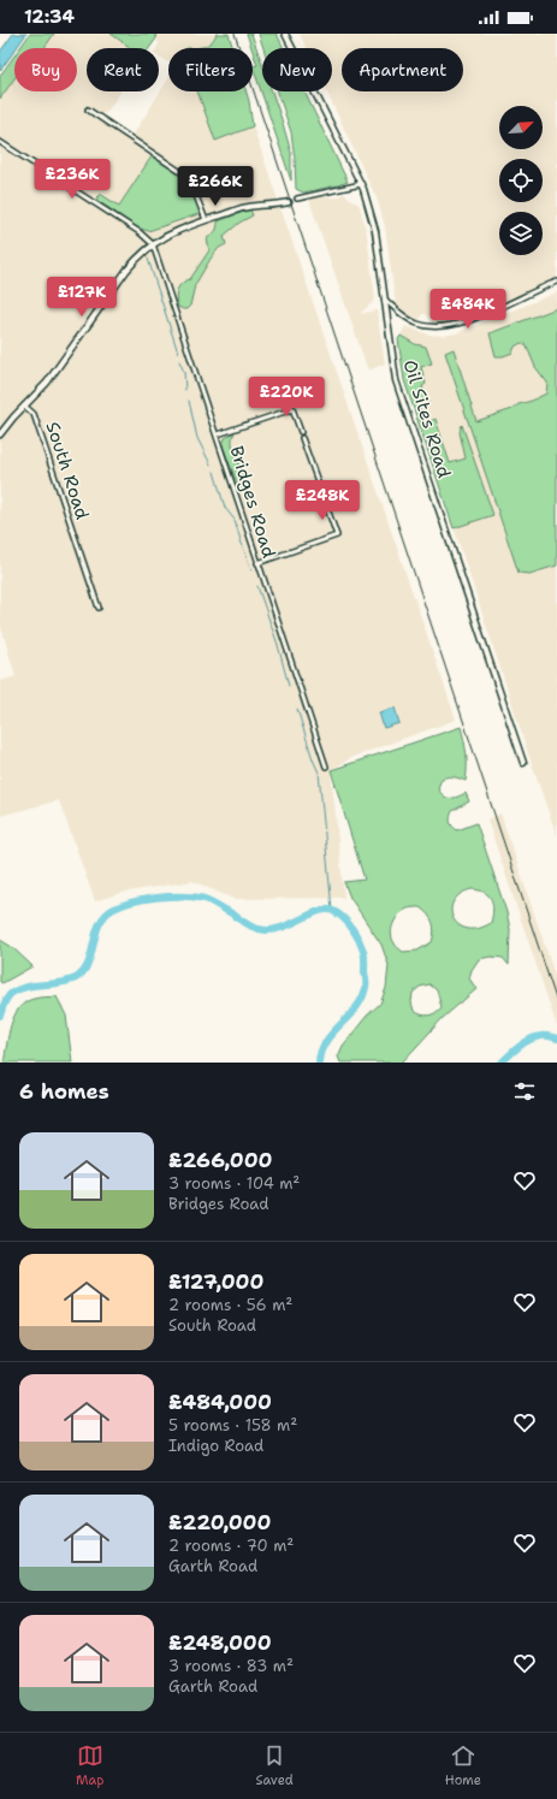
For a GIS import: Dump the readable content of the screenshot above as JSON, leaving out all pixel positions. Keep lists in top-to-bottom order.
{
  "streets": {
    "street": ["Oil Sites Road", "South Road", "Bridges Road"]
  },
  "crossings": [
    ["South Road", "Bridges Road"]
  ],
  "north": "top right",
  "page": {
    "status": "12:34",
    "chip": [
      "Buy",
      "Rent",
      "Filters",
      "New",
      "Apartment"
    ],
    "price": [
      "£236K",
      "£266K",
      "£127K",
      "£484K",
      "£220K",
      "£248K"
    ],
    "heading": "6 homes",
    "list": [
      {
        "name": "£266,000",
        "note": "3 rooms · 104 m² · Bridges Road"
      },
      {
        "name": "£127,000",
        "note": "2 rooms · 56 m² · South Road"
      },
      {
        "name": "£484,000",
        "note": "5 rooms · 158 m² · Indigo Road"
      },
      {
        "name": "£220,000",
        "note": "2 rooms · 70 m² · Garth Road"
      },
      {
        "name": "£248,000",
        "note": "3 rooms · 83 m² · Garth Road"
      }
    ],
    "tabs": ["Map", "Saved", "Home"]
  }
}
